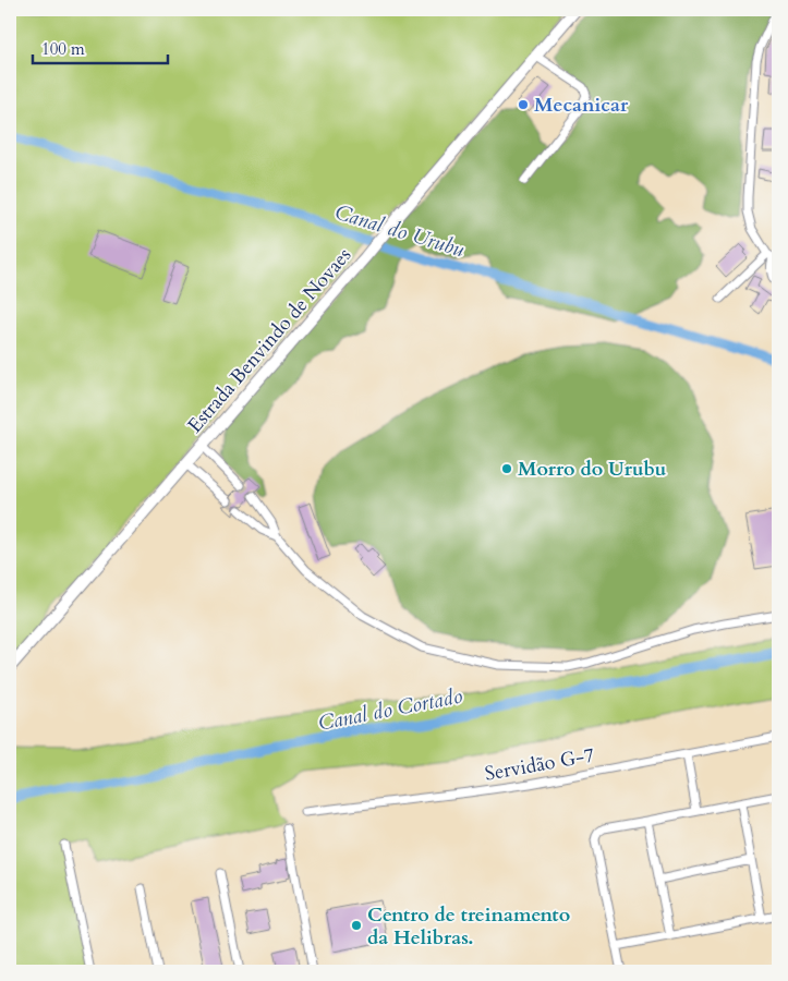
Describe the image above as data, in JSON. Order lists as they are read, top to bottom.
{
  "streets": {
    "street": ["Estrada Benvindo de Novaes", "Servidão G-7"]
  },
  "water": ["Canal do Urubu", "Canal do Cortado"],
  "places": ["Mecanicar", "Morro do Urubu", "Centro de treinamento da Helibras."],
  "scale_bar": "100 m"
}
